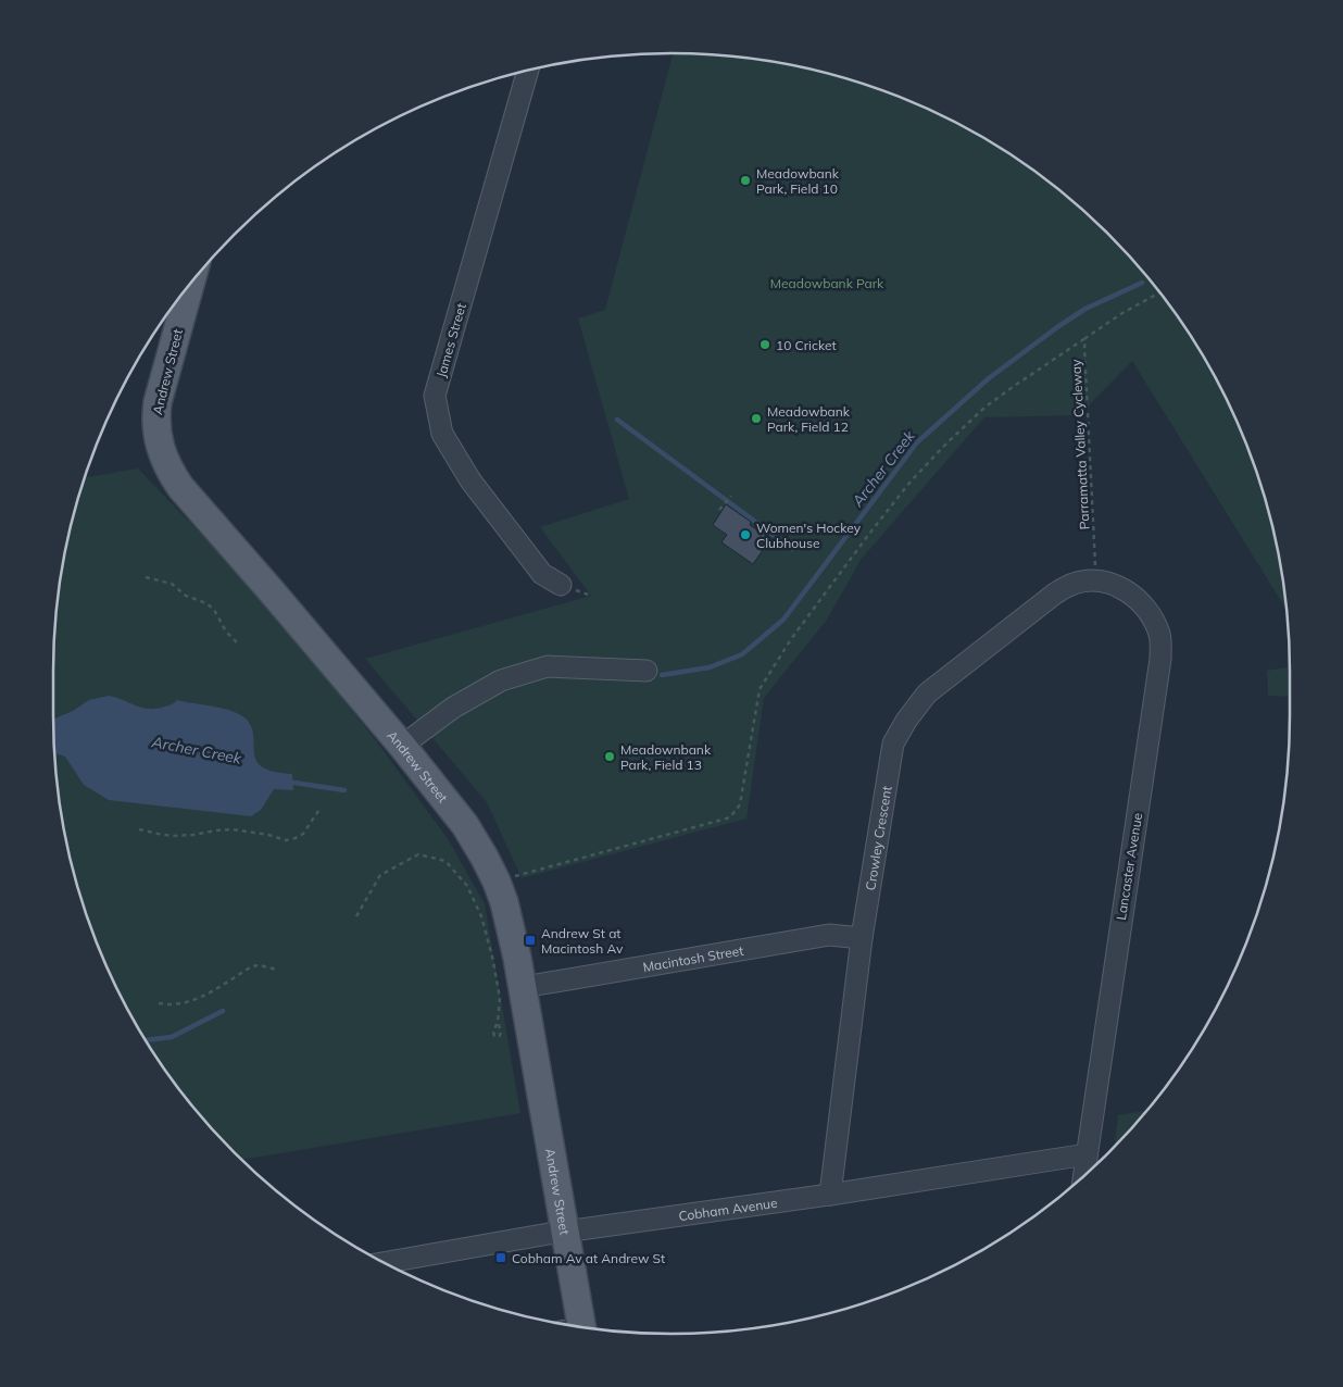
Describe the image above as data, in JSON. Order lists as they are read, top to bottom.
{
  "streets": {
    "main road": ["Andrew Street"],
    "street": [
      "James Street",
      "Crowley Crescent",
      "Lancaster Avenue",
      "Macintosh Street",
      "Cobham Avenue"
    ],
    "path": ["Parramatta Valley Cycleway"]
  },
  "crossings": [
    ["Andrew Street", "Macintosh Street"],
    ["Andrew Street", "Cobham Avenue"],
    ["Parramatta Valley Cycleway", "Crowley Crescent"],
    ["Parramatta Valley Cycleway", "Lancaster Avenue"],
    ["Crowley Crescent", "Lancaster Avenue"],
    ["Crowley Crescent", "Macintosh Street"],
    ["Crowley Crescent", "Cobham Avenue"],
    ["Lancaster Avenue", "Cobham Avenue"]
  ],
  "water": ["Archer Creek"],
  "parks": ["Meadowbank Park"],
  "places": {
    "other": [
      "Meadowbank Park, Field 10",
      "10 Cricket",
      "Meadowbank Park, Field 12",
      "Women's Hockey Clubhouse",
      "Meadownbank Park, Field 13"
    ],
    "transit": ["Andrew St at Macintosh Av", "Cobham Av at Andrew St"]
  }
}
